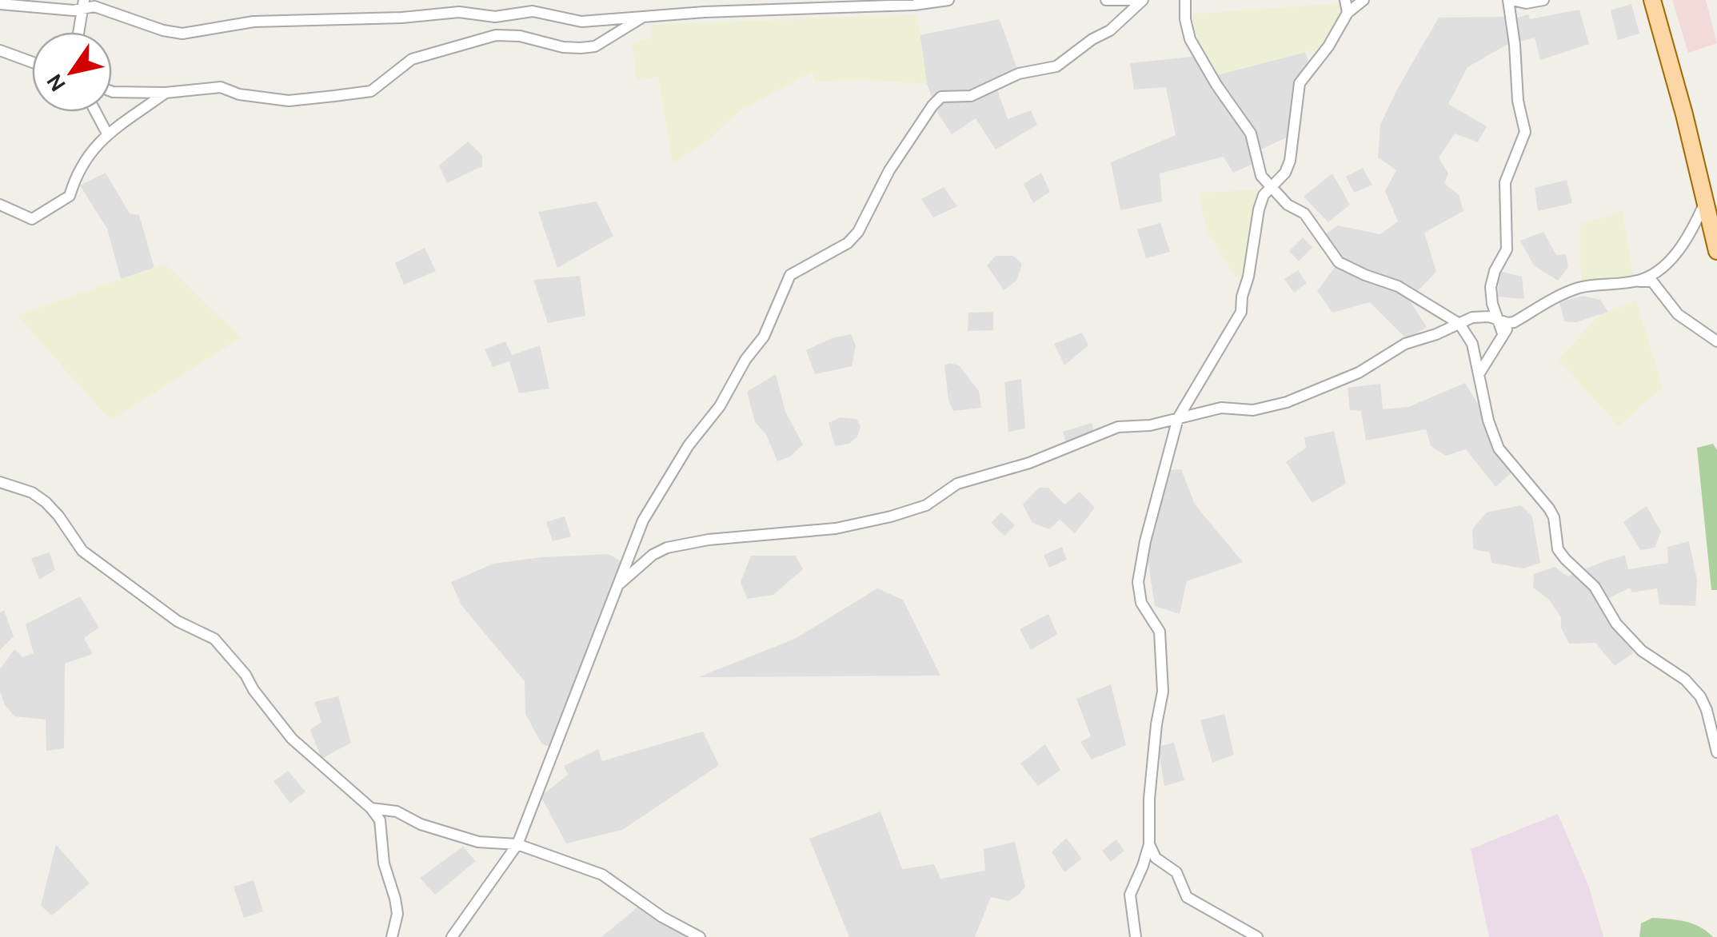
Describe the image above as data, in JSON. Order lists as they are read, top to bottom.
{
  "north": "bottom left"
}
